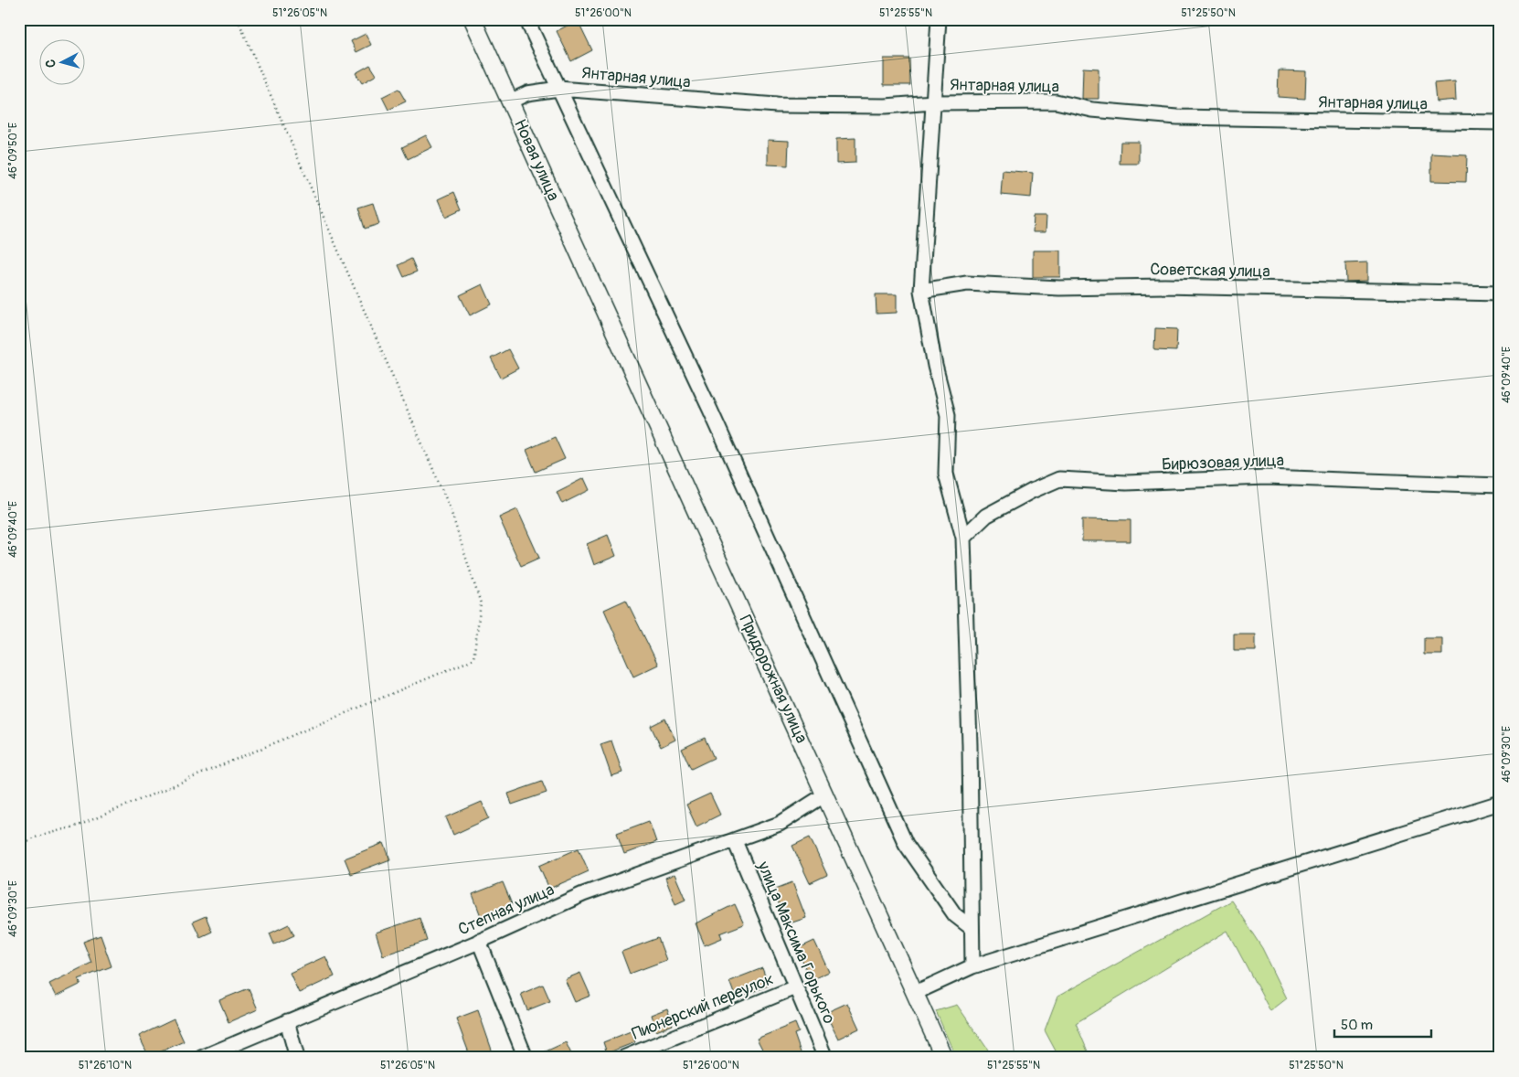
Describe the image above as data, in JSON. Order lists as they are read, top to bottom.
{
  "streets": {
    "street": [
      "Янтарная улица",
      "Новая улица",
      "Советская улица",
      "Бирюзовая улица",
      "Придорожная улица",
      "Степная улица",
      "улица Максима Горького",
      "Пионерский переулок"
    ]
  },
  "crossings": [
    ["Янтарная улица", "Новая улица"],
    ["Новая улица", "Придорожная улица"],
    ["Придорожная улица", "Степная улица"],
    ["Степная улица", "улица Максима Горького"],
    ["улица Максима Горького", "Пионерский переулок"]
  ],
  "scale_bar": "50 m",
  "north": "left",
  "coordinates": [
    "51°26'05\"N",
    "51°26'00\"N",
    "51°25'55\"N",
    "51°25'50\"N",
    "46°09'50\"E",
    "46°09'40\"E",
    "46°09'30\"E",
    "51°26'10\"N"
  ]
}
